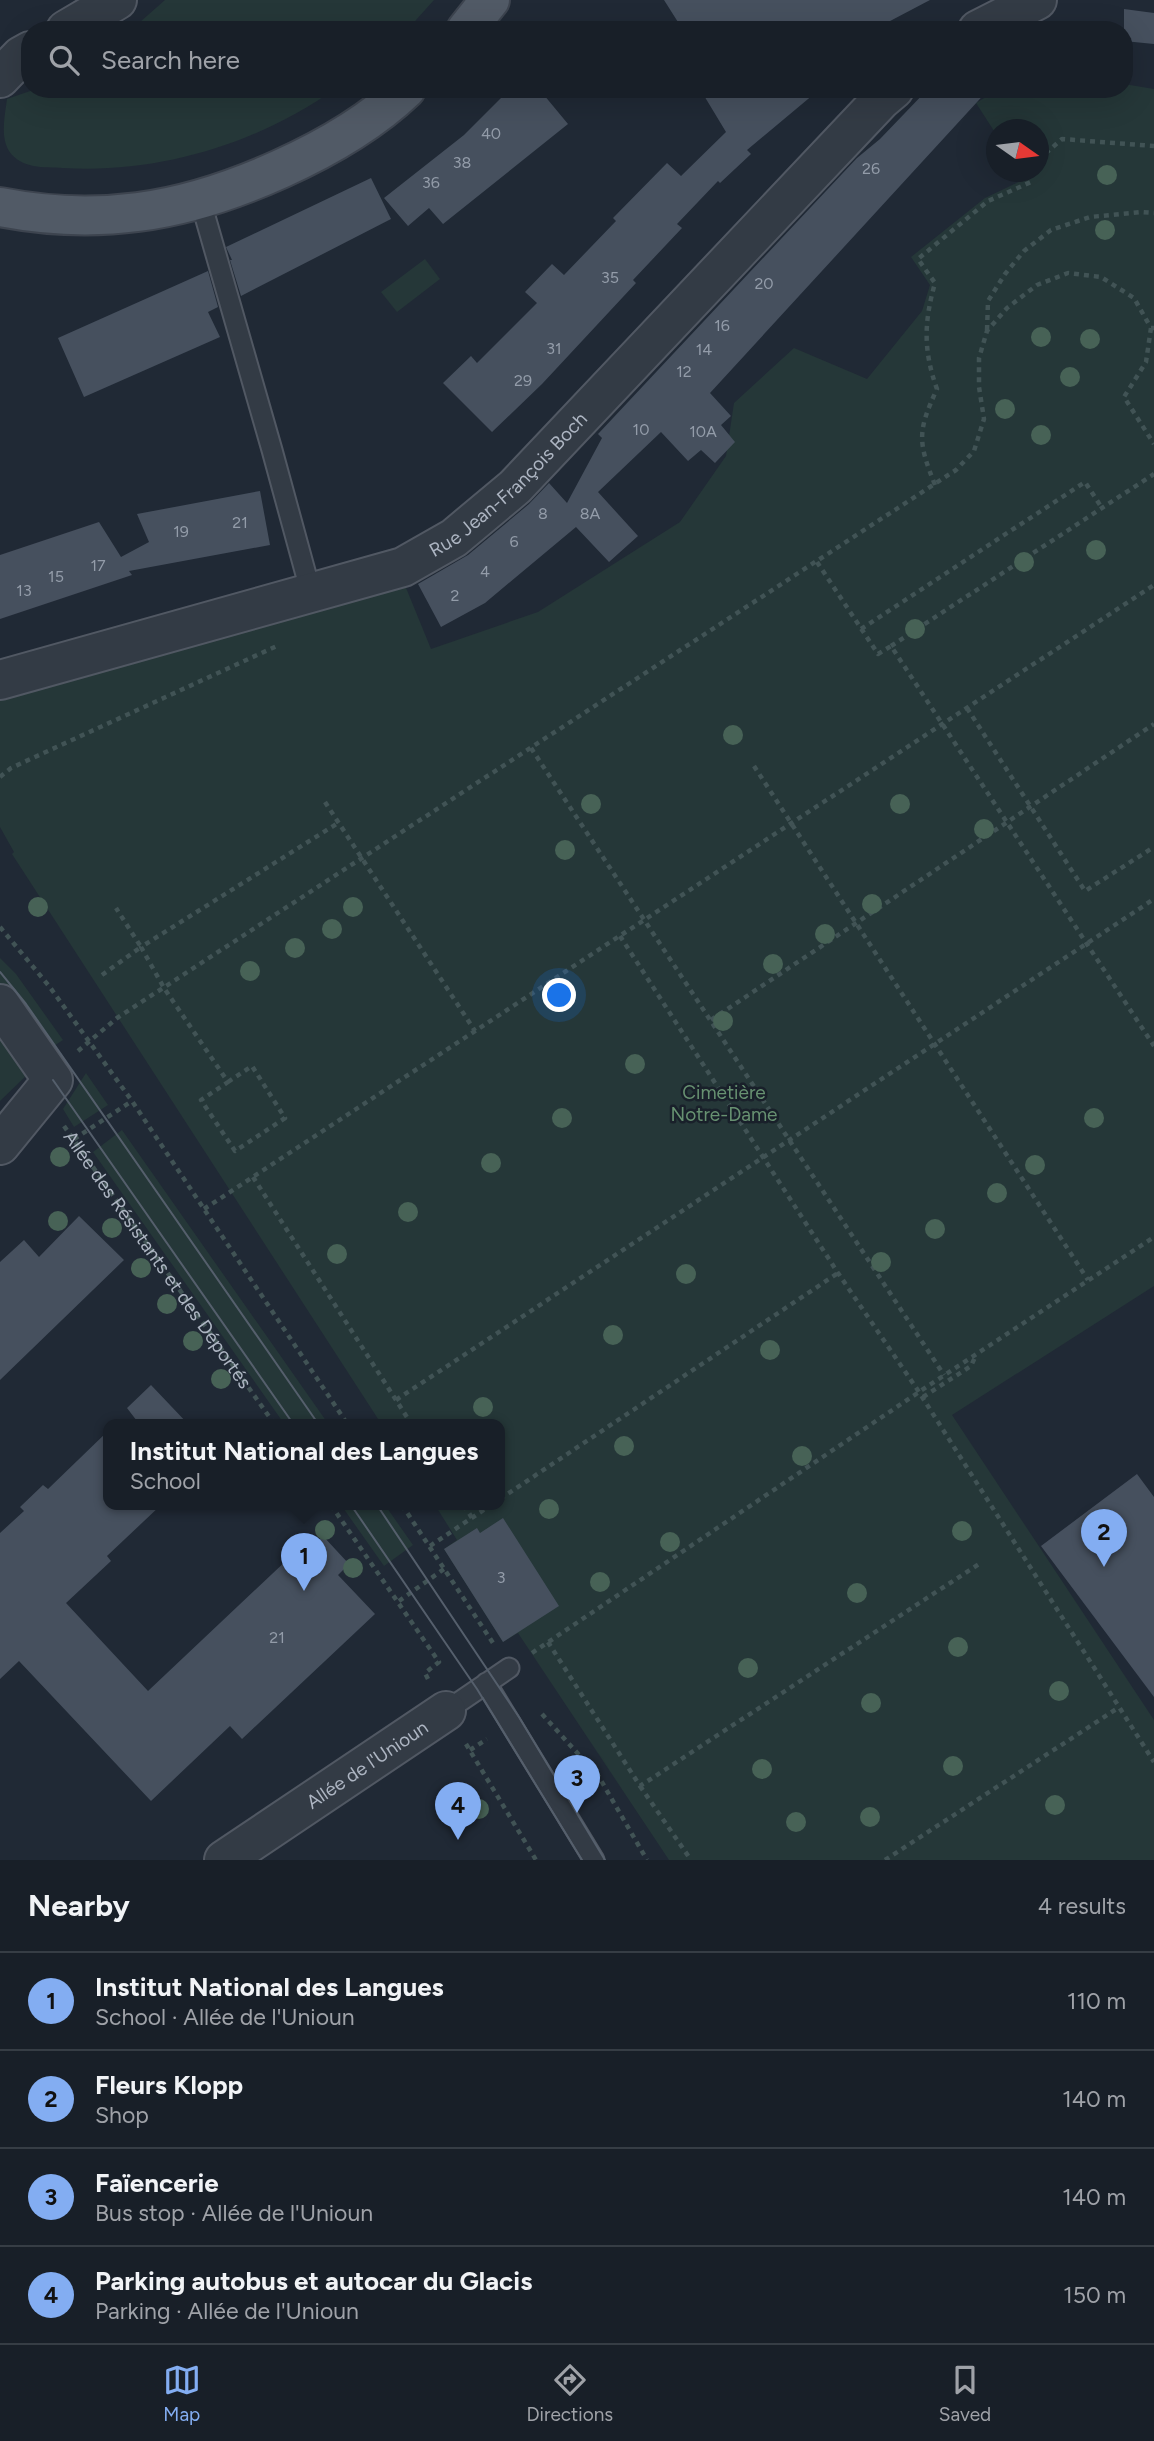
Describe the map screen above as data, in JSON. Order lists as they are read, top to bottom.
{
  "streets": {
    "street": ["Rue Jean-François Boch", "Allée de l'Unioun"],
    "path": ["Allée des Résistants et des Déportés"]
  },
  "parks": ["Cimetière Notre-Dame"],
  "house_numbers": [
    "40",
    "38",
    "26",
    "36",
    "35",
    "20",
    "16",
    "31",
    "14",
    "12",
    "29",
    "10",
    "10A",
    "8",
    "8A",
    "21",
    "19",
    "6",
    "17",
    "4",
    "15",
    "13",
    "2",
    "3",
    "21"
  ],
  "north": "right",
  "page": {
    "search": "Search here",
    "popup": ["Institut National des Langues", "School"],
    "pins": [
      "2",
      "1",
      "3",
      "4"
    ],
    "heading": ["Nearby", "4 results"],
    "list": [
      {
        "mark": "1",
        "name": "Institut National des Langues",
        "note": "School · Allée de l'Unioun",
        "value": "110 m"
      },
      {
        "mark": "2",
        "name": "Fleurs Klopp",
        "note": "Shop",
        "value": "140 m"
      },
      {
        "mark": "3",
        "name": "Faïencerie",
        "note": "Bus stop · Allée de l'Unioun",
        "value": "140 m"
      },
      {
        "mark": "4",
        "name": "Parking autobus et autocar du Glacis",
        "note": "Parking · Allée de l'Unioun",
        "value": "150 m"
      }
    ],
    "nav": ["Map", "Directions", "Saved"]
  }
}
